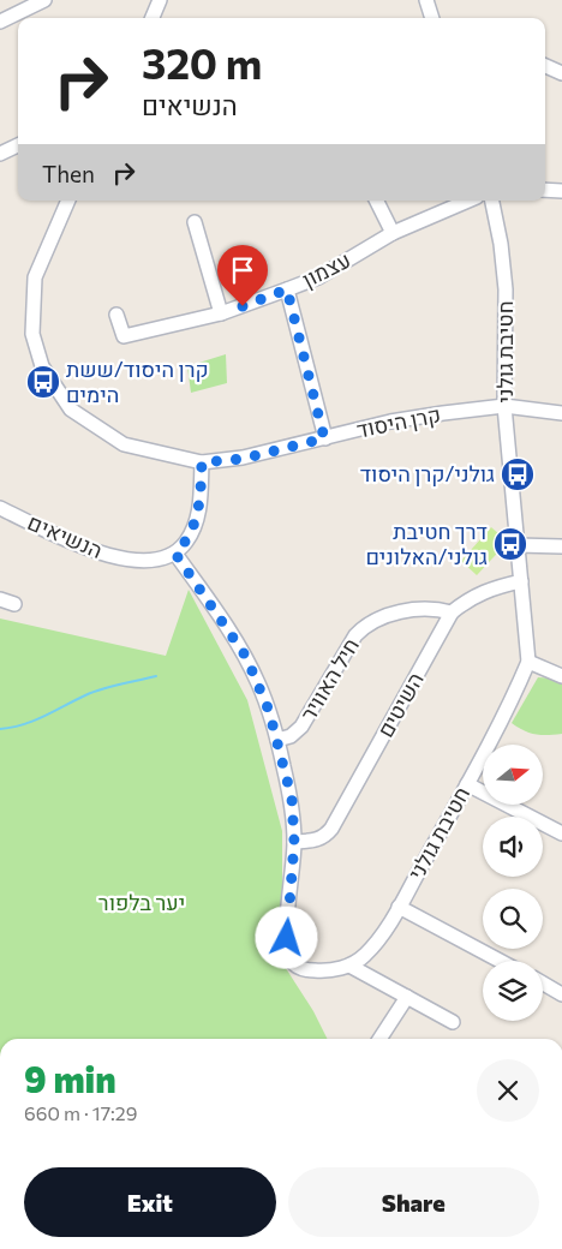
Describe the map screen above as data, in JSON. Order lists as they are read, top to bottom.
{
  "streets": {
    "street": [
      "עצמון",
      "חטיבת גולני",
      "קרן היסוד",
      "הנשיאים",
      "חיל האוויר",
      "השיטים"
    ]
  },
  "crossings": [
    ["חטיבת גולני", "קרן היסוד"],
    ["חטיבת גולני", "השיטים"],
    ["חיל האוויר", "השיטים"]
  ],
  "parks": ["יער בלפור"],
  "places": {
    "bus stop": ["קרן היסוד/ששת הימים", "גולני/קרן היסוד", "דרך חטיבת גולני/האלונים"]
  },
  "north": "right",
  "page": {
    "turn": ["320 m", "הנשיאים"],
    "then": "Then",
    "heading": ["9 min", "660 m · 17:29"],
    "buttons": ["Exit", "Share"]
  }
}
